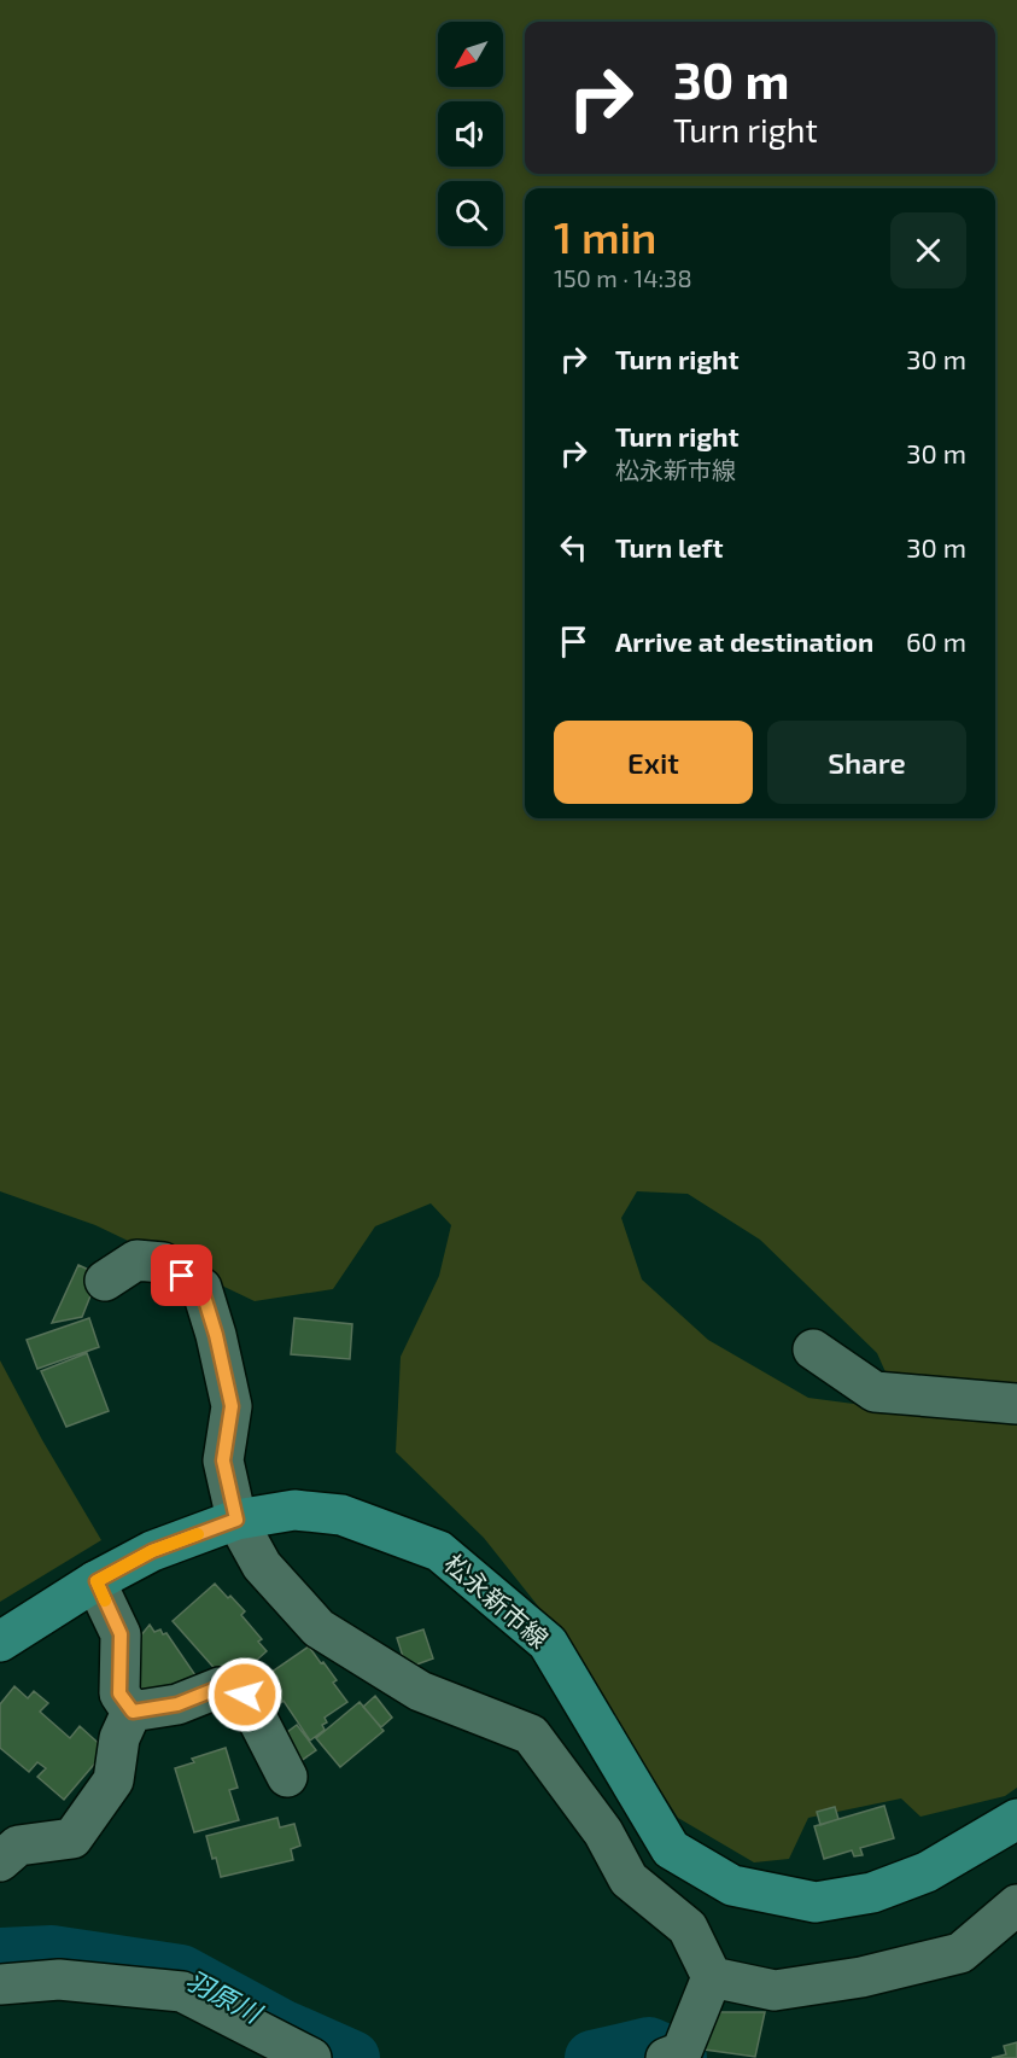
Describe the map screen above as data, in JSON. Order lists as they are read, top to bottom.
{
  "streets": {
    "main road": ["松永新市線"]
  },
  "water": ["羽原川"],
  "north": "bottom left",
  "page": {
    "turn": ["30 m", "Turn right"],
    "heading": ["1 min", "150 m · 14:38"],
    "list": [
      {
        "name": "Turn right",
        "value": "30 m"
      },
      {
        "name": "Turn right",
        "note": "松永新市線",
        "value": "30 m"
      },
      {
        "name": "Turn left",
        "value": "30 m"
      },
      {
        "name": "Arrive at destination",
        "value": "60 m"
      }
    ],
    "buttons": ["Exit", "Share"]
  }
}
